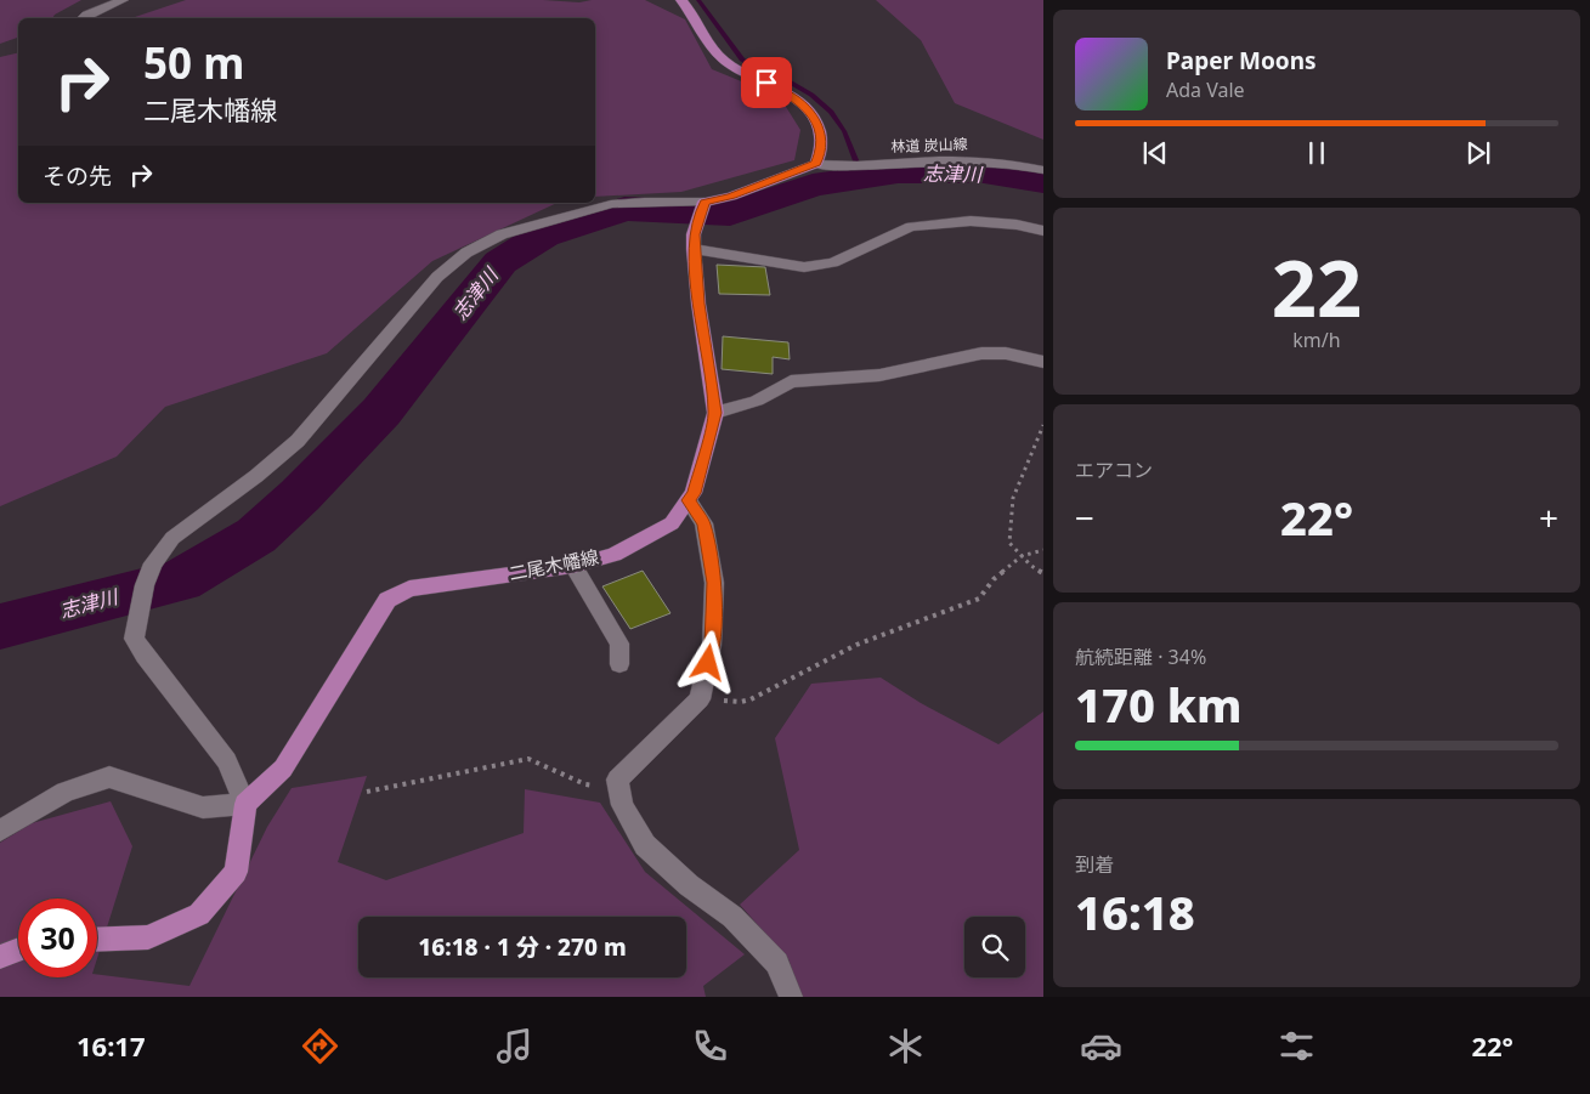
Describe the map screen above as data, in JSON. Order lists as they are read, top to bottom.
{
  "streets": {
    "main road": ["二尾木幡線"],
    "street": ["林道 炭山線"]
  },
  "water": ["志津川"],
  "page": {
    "turn": ["50 m", "二尾木幡線"],
    "song": ["Paper Moons", "Ada Vale"],
    "then": "その先",
    "tile": [
      ["22", "km/h"],
      "エアコン",
      ["航続距離 · 34%", "170 km"],
      ["到着", "16:18"]
    ],
    "heat": ["−", "22°", "+"],
    "limit": "30",
    "trip": "16:18 · 1 分 · 270 m",
    "tabs": ["16:17", "22°"]
  }
}
